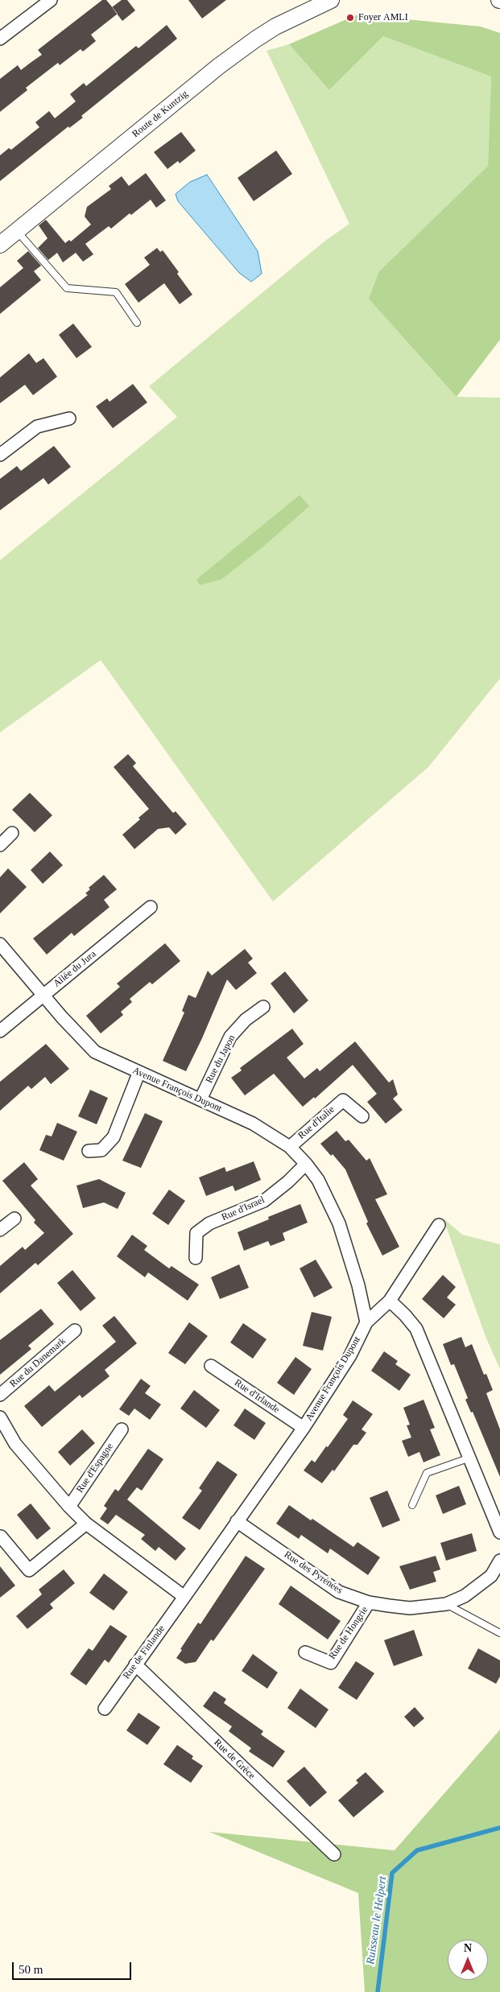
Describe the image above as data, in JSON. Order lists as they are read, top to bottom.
{
  "streets": {
    "street": [
      "Route de Kuntzig",
      "Allée du Jura",
      "Rue du Japon",
      "Avenue François Dupont",
      "Rue d'Italie",
      "Rue d'Israel",
      "Rue du Danemark",
      "Rue d'Irlande",
      "Rue d'Espagne",
      "Rue des Pyrénées",
      "Rue de Hongrie",
      "Rue de Finlande",
      "Rue de Grèce"
    ]
  },
  "crossings": [
    ["Allée du Jura", "Avenue François Dupont"],
    ["Rue du Japon", "Avenue François Dupont"],
    ["Avenue François Dupont", "Rue d'Italie"],
    ["Avenue François Dupont", "Rue d'Israel"],
    ["Avenue François Dupont", "Rue d'Irlande"],
    ["Avenue François Dupont", "Rue des Pyrénées"],
    ["Avenue François Dupont", "Rue de Finlande"],
    ["Rue des Pyrénées", "Rue de Hongrie"],
    ["Rue de Finlande", "Rue de Grèce"]
  ],
  "water": ["Ruisseau le Helpert"],
  "places": ["Foyer AMLI"],
  "scale_bar": "50 m",
  "north": "top"
}
